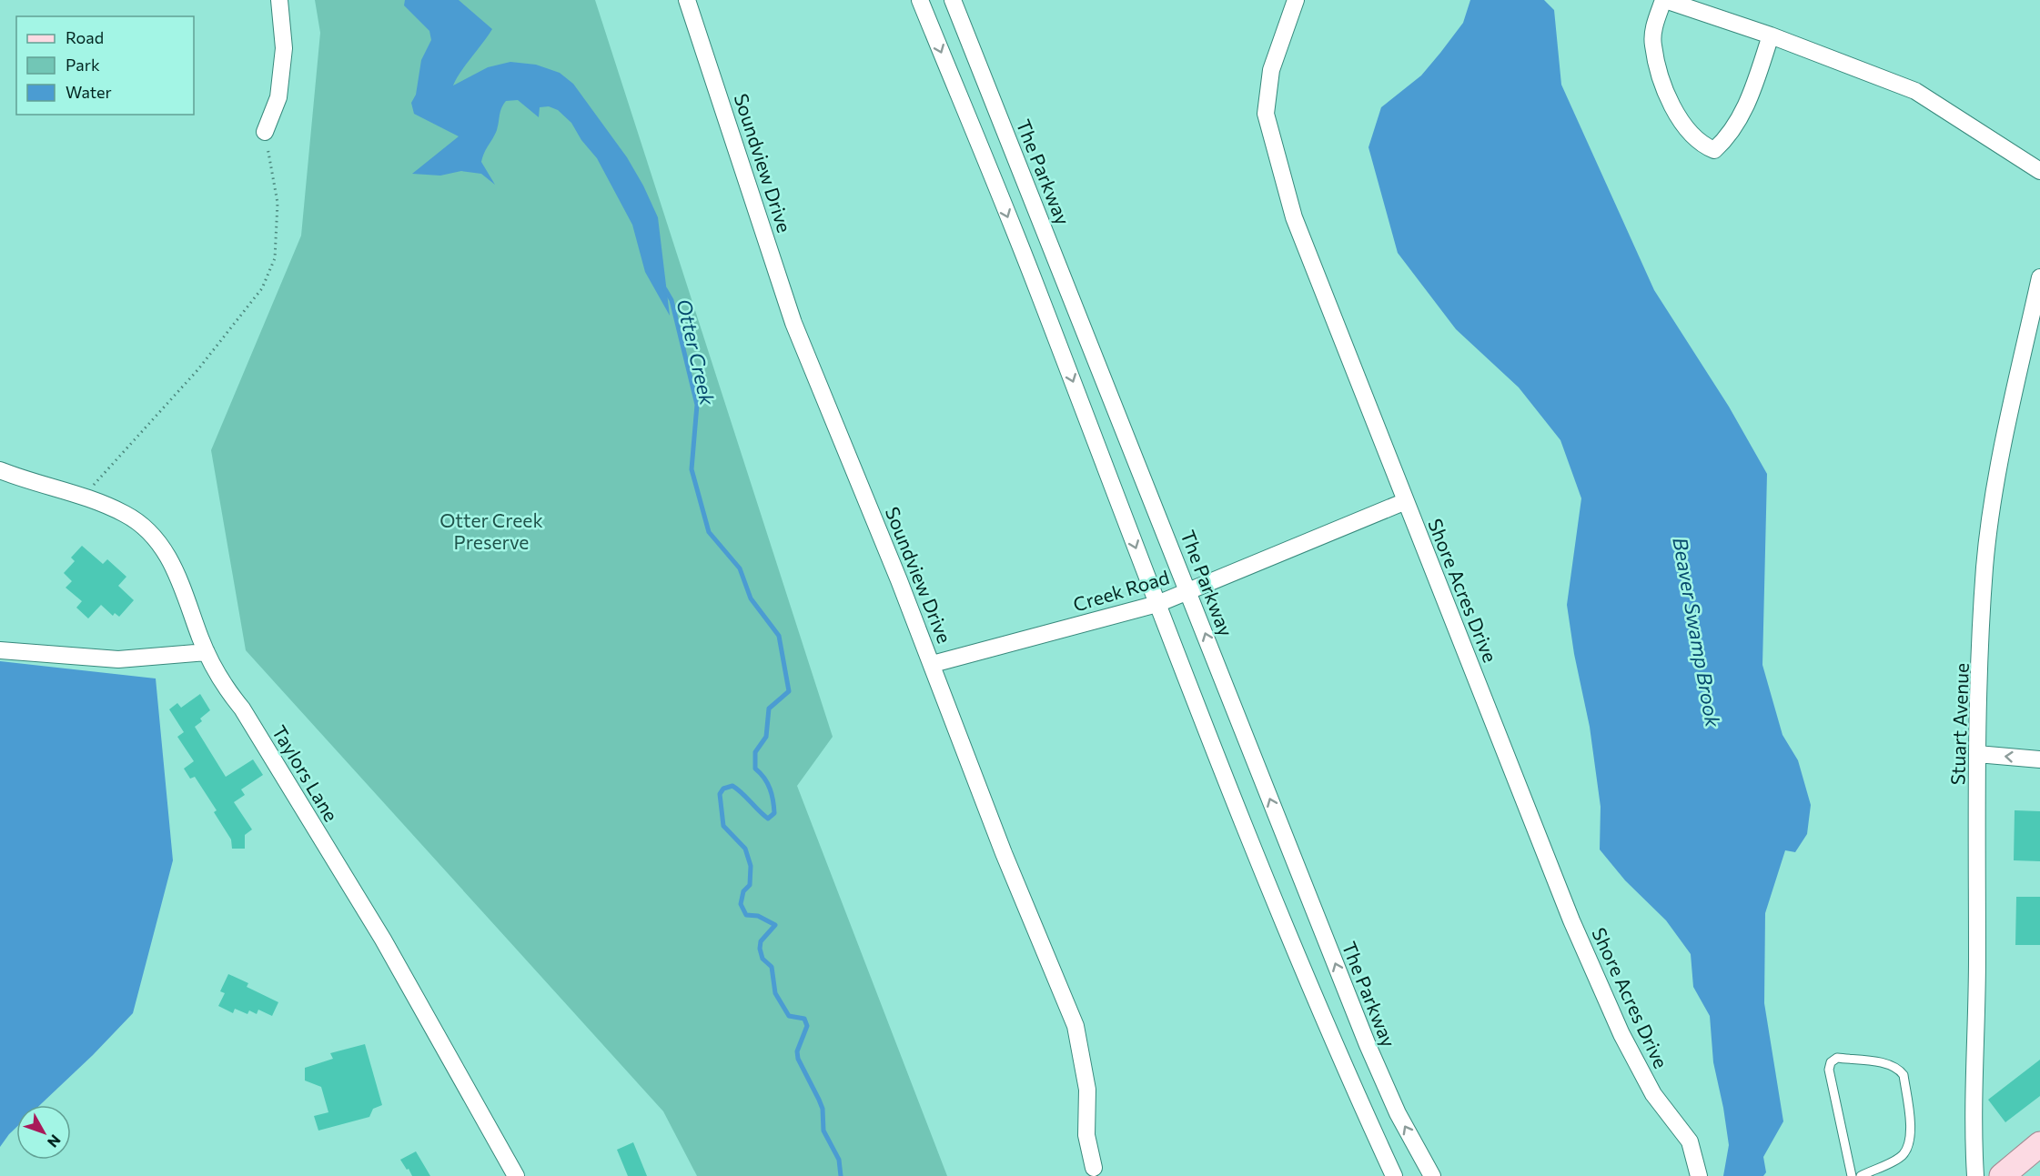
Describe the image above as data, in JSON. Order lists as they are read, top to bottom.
{
  "streets": {
    "street": [
      "Soundview Drive",
      "The Parkway",
      "Creek Road",
      "Shore Acres Drive",
      "Stuart Avenue",
      "Taylors Lane"
    ]
  },
  "crossings": [
    ["Soundview Drive", "Creek Road"],
    ["The Parkway", "Creek Road"],
    ["Creek Road", "Shore Acres Drive"]
  ],
  "water": ["Otter Creek", "Beaver Swamp Brook"],
  "parks": ["Otter Creek Preserve"],
  "legend": ["Road", "Park", "Water"],
  "north": "bottom right"
}
